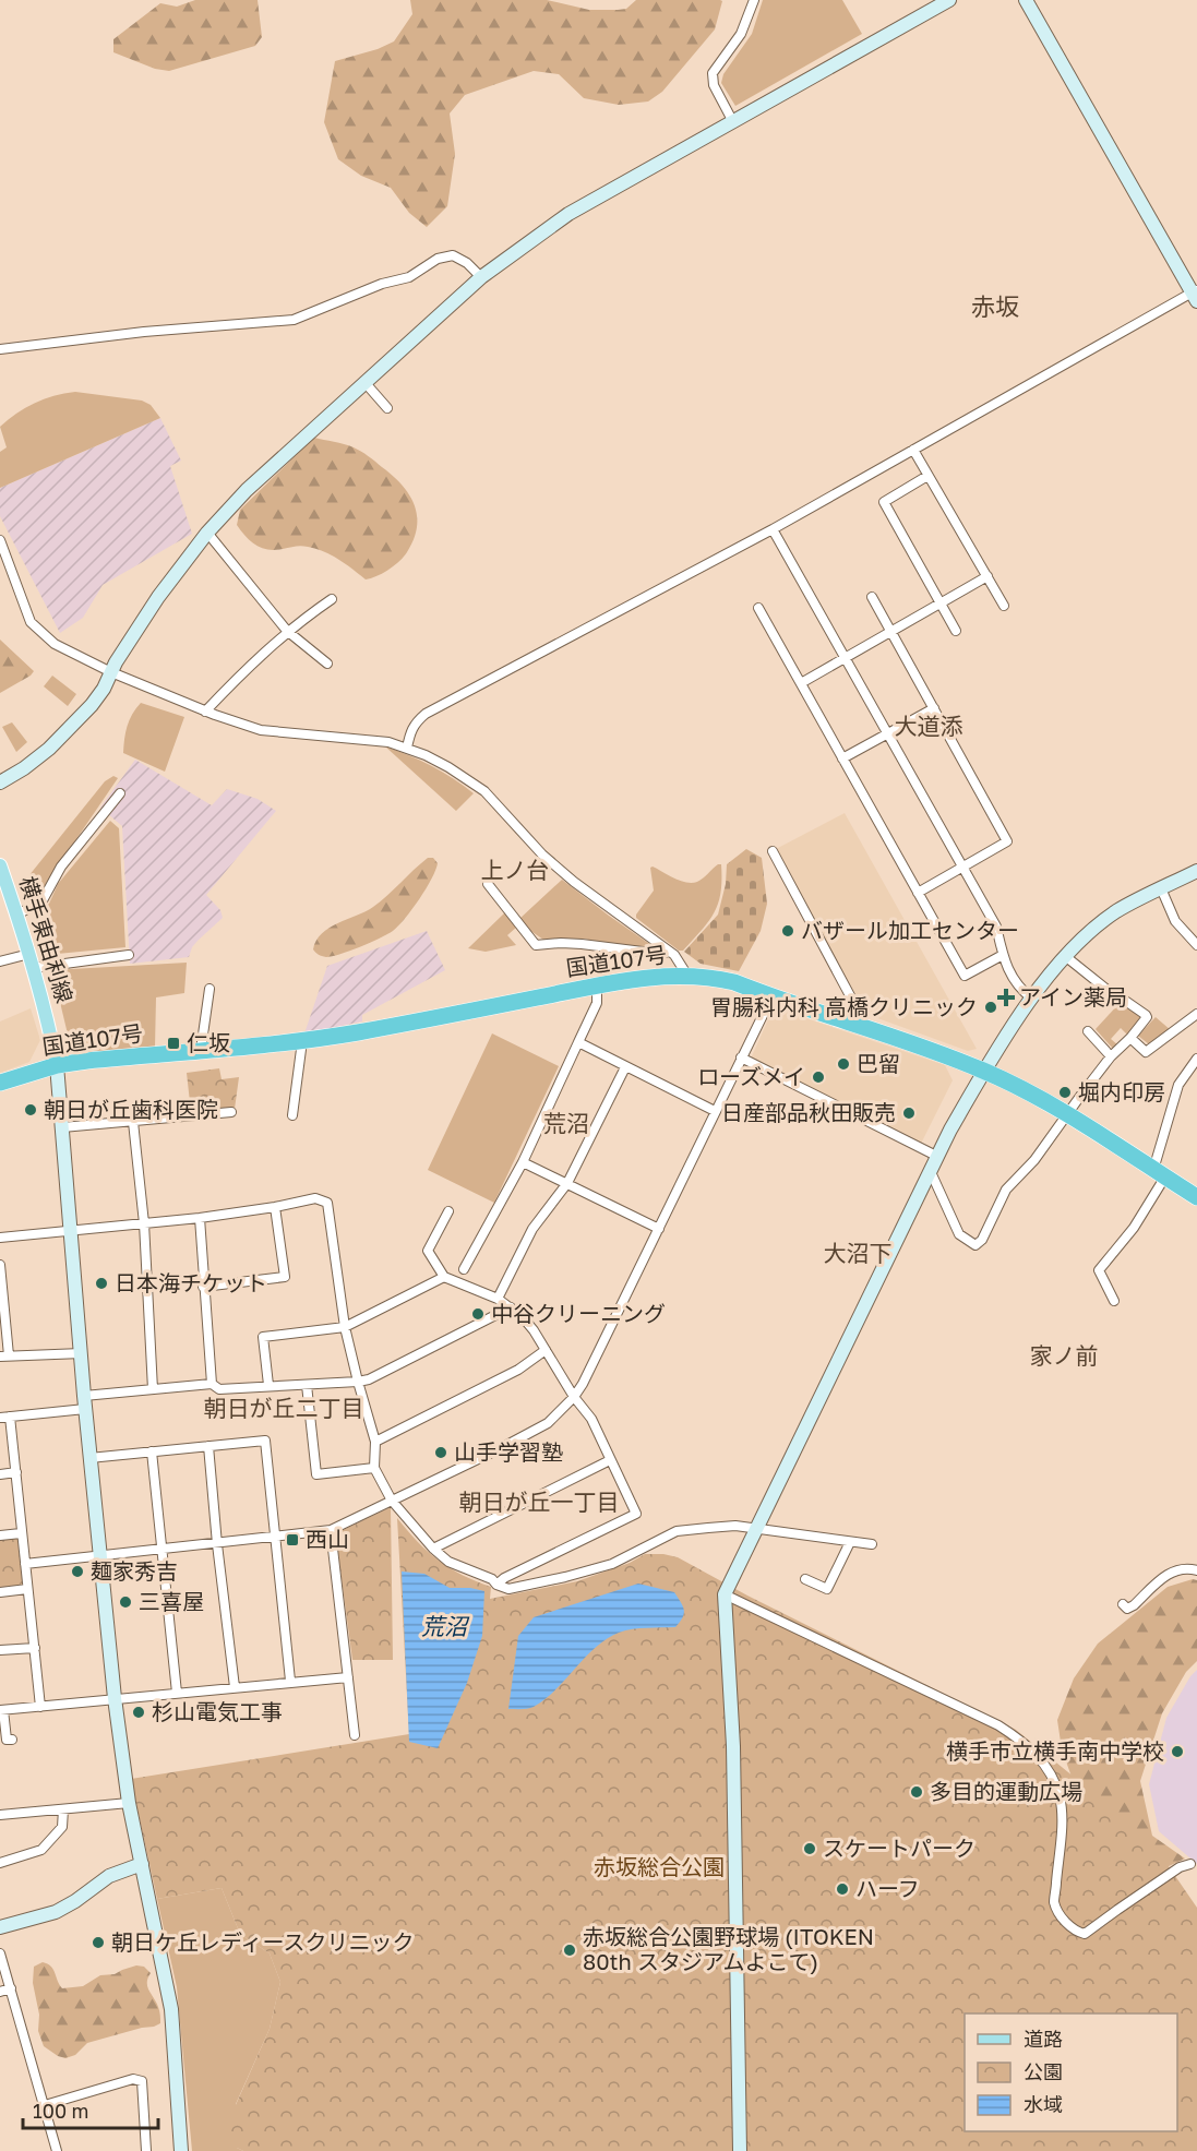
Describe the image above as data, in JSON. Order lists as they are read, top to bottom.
{
  "streets": {
    "highway": ["国道107号"],
    "main road": ["横手東由利線"]
  },
  "crossings": [
    ["横手東由利線", "国道107号"]
  ],
  "districts": [
    "赤坂",
    "大道添",
    "上ノ台",
    "荒沼",
    "大沼下",
    "家ノ前",
    "朝日が丘二丁目",
    "朝日が丘一丁目"
  ],
  "water": ["荒沼"],
  "parks": ["赤坂総合公園"],
  "places": {
    "other": [
      "バザール加工センター",
      "胃腸科内科 高橋クリニック",
      "巴留",
      "ローズメイ",
      "堀内印房",
      "朝日が丘歯科医院",
      "日産部品秋田販売",
      "日本海チケット",
      "中谷クリーニング",
      "山手学習塾",
      "麺家秀吉",
      "三喜屋",
      "杉山電気工事",
      "横手市立横手南中学校",
      "多目的運動広場",
      "スケートパーク",
      "ハーフ",
      "朝日ケ丘レディースクリニック",
      "赤坂総合公園野球場 (ITOKEN 80th スタジアムよこて)"
    ],
    "health": ["アイン薬局"],
    "transit": ["仁坂", "西山"]
  },
  "legend": ["道路", "公園", "水域"],
  "scale_bar": "100 m"
}
